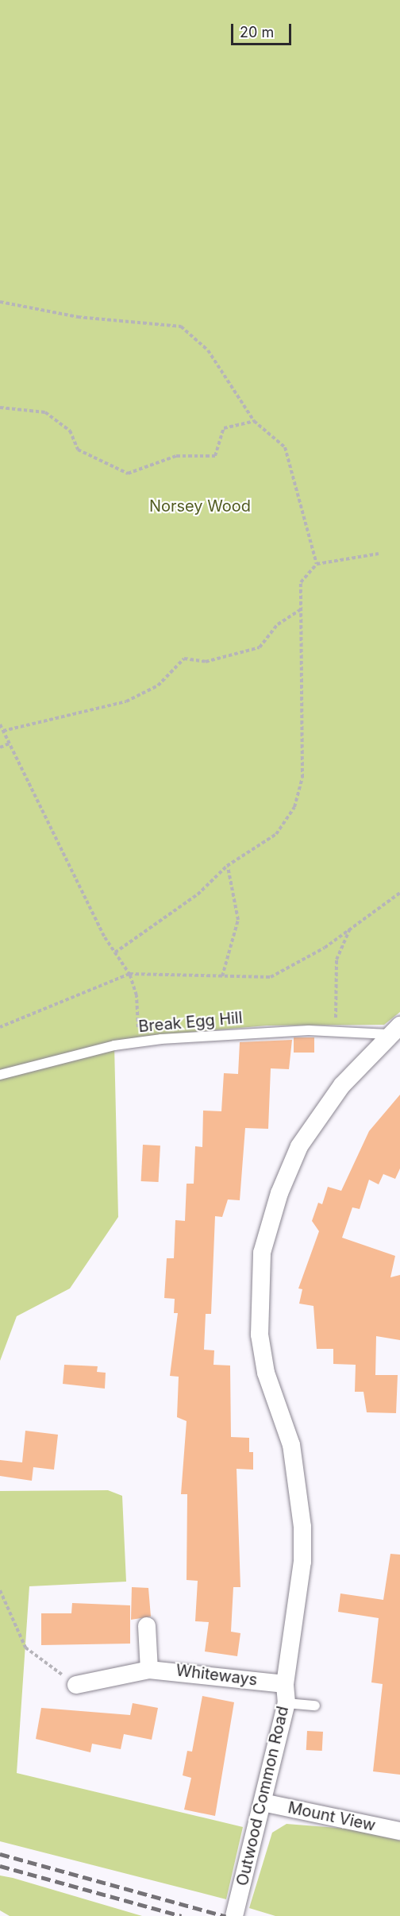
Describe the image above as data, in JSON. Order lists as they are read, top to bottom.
{
  "streets": {
    "street": ["Whiteways", "Outwood Common Road", "Mount View"],
    "lane": ["Break Egg Hill"]
  },
  "crossings": [
    ["Break Egg Hill", "Outwood Common Road"],
    ["Whiteways", "Outwood Common Road"],
    ["Outwood Common Road", "Mount View"]
  ],
  "parks": ["Norsey Wood"],
  "scale_bar": "20 m"
}
